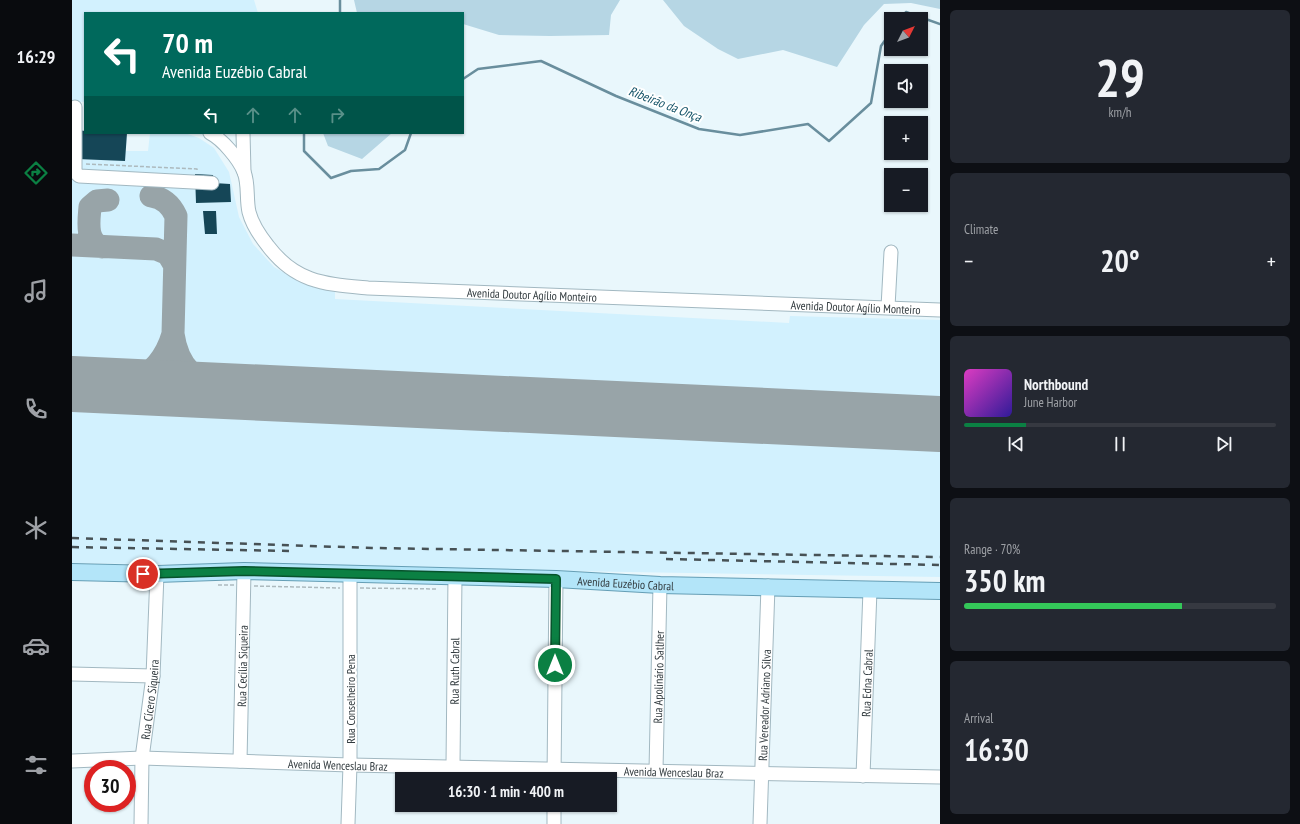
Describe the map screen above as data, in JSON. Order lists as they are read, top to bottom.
{
  "streets": {
    "main road": ["Avenida Euzébio Cabral"],
    "street": [
      "Avenida Doutor Agílio Monteiro",
      "Rua Cecília Siqueira",
      "Rua Ruth Cabral",
      "Rua Apolinário Satlher",
      "Rua Edna Cabral",
      "Rua Cícero Siqueira",
      "Rua Conselheiro Pena",
      "Rua Vereador Adriano Silva",
      "Avenida Wenceslau Braz"
    ]
  },
  "crossings": [
    ["Avenida Euzébio Cabral", "Rua Cecília Siqueira"],
    ["Avenida Euzébio Cabral", "Rua Ruth Cabral"],
    ["Avenida Euzébio Cabral", "Rua Apolinário Satlher"],
    ["Avenida Euzébio Cabral", "Rua Edna Cabral"],
    ["Avenida Euzébio Cabral", "Rua Cícero Siqueira"],
    ["Avenida Euzébio Cabral", "Rua Conselheiro Pena"],
    ["Avenida Euzébio Cabral", "Rua Vereador Adriano Silva"],
    ["Rua Cecília Siqueira", "Avenida Wenceslau Braz"],
    ["Rua Ruth Cabral", "Avenida Wenceslau Braz"],
    ["Rua Apolinário Satlher", "Avenida Wenceslau Braz"],
    ["Rua Edna Cabral", "Avenida Wenceslau Braz"],
    ["Rua Cícero Siqueira", "Avenida Wenceslau Braz"],
    ["Rua Conselheiro Pena", "Avenida Wenceslau Braz"],
    ["Rua Vereador Adriano Silva", "Avenida Wenceslau Braz"]
  ],
  "water": ["Ribeirão da Onça"],
  "north": "top right",
  "page": {
    "tabs": "16:29",
    "tile": [
      ["29", "km/h"],
      "Climate",
      ["Range · 70%", "350 km"],
      ["Arrival", "16:30"]
    ],
    "map_buttons": ["+", "−"],
    "turn": ["70 m", "Avenida Euzébio Cabral"],
    "heat": ["−", "20°", "+"],
    "song": ["Northbound", "June Harbor"],
    "limit": "30",
    "trip": "16:30 · 1 min · 400 m"
  }
}
